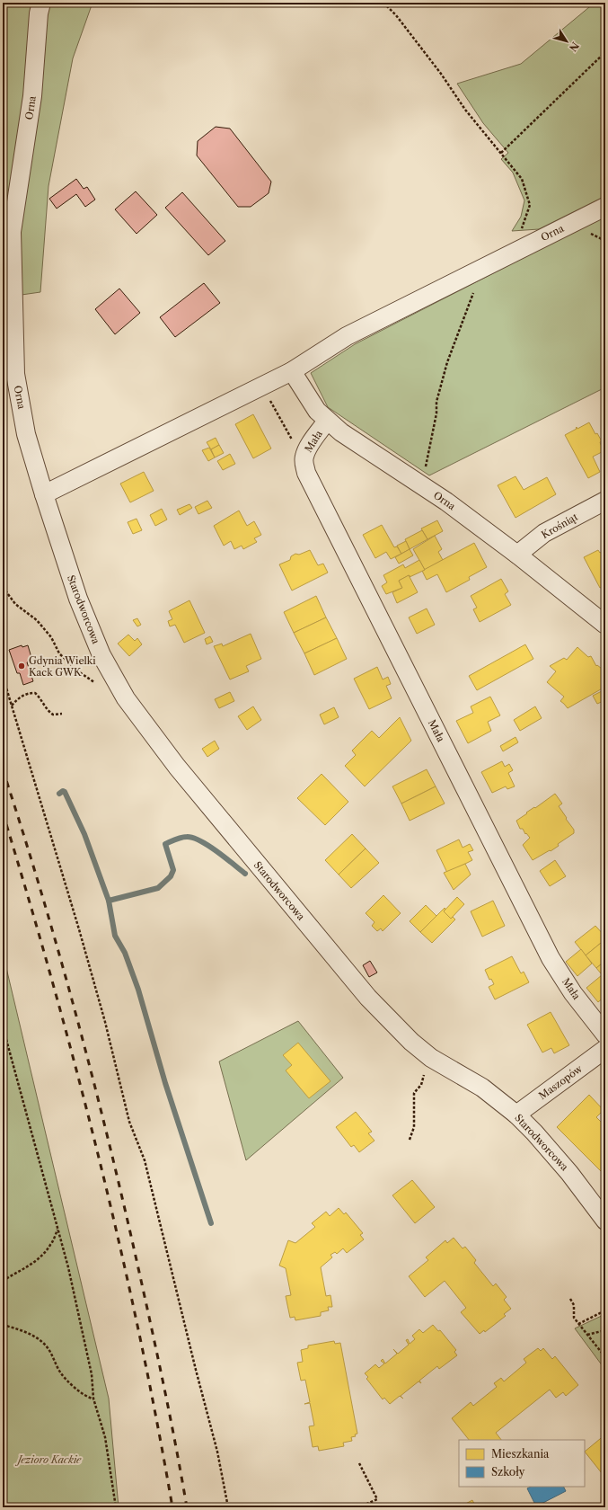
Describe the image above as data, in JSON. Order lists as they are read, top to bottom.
{
  "streets": {
    "street": [
      "Orna",
      "Mała",
      "Krośniąt",
      "Starodworcowa",
      "Maszopów"
    ]
  },
  "crossings": [
    ["Orna", "Mała"],
    ["Orna", "Krośniąt"],
    ["Orna", "Starodworcowa"],
    ["Starodworcowa", "Maszopów"]
  ],
  "parks": ["Jezioro Kackie"],
  "places": ["Gdynia Wielki Kack GWK"],
  "legend": ["Mieszkania", "Szkoły"],
  "north": "bottom right"
}
